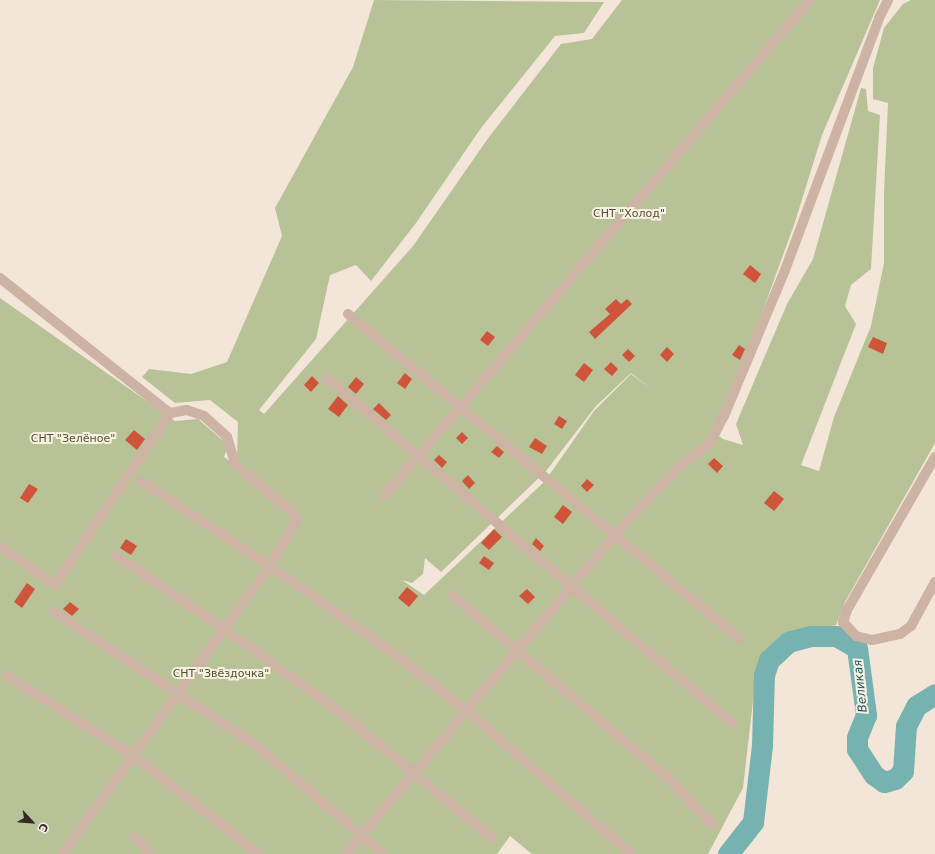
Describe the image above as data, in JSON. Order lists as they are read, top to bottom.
{
  "water": ["Великая"],
  "parks": ["СНТ \"Холод\"", "СНТ \"Зелёное\"", "СНТ \"Звёздочка\""],
  "north": "bottom right"
}
